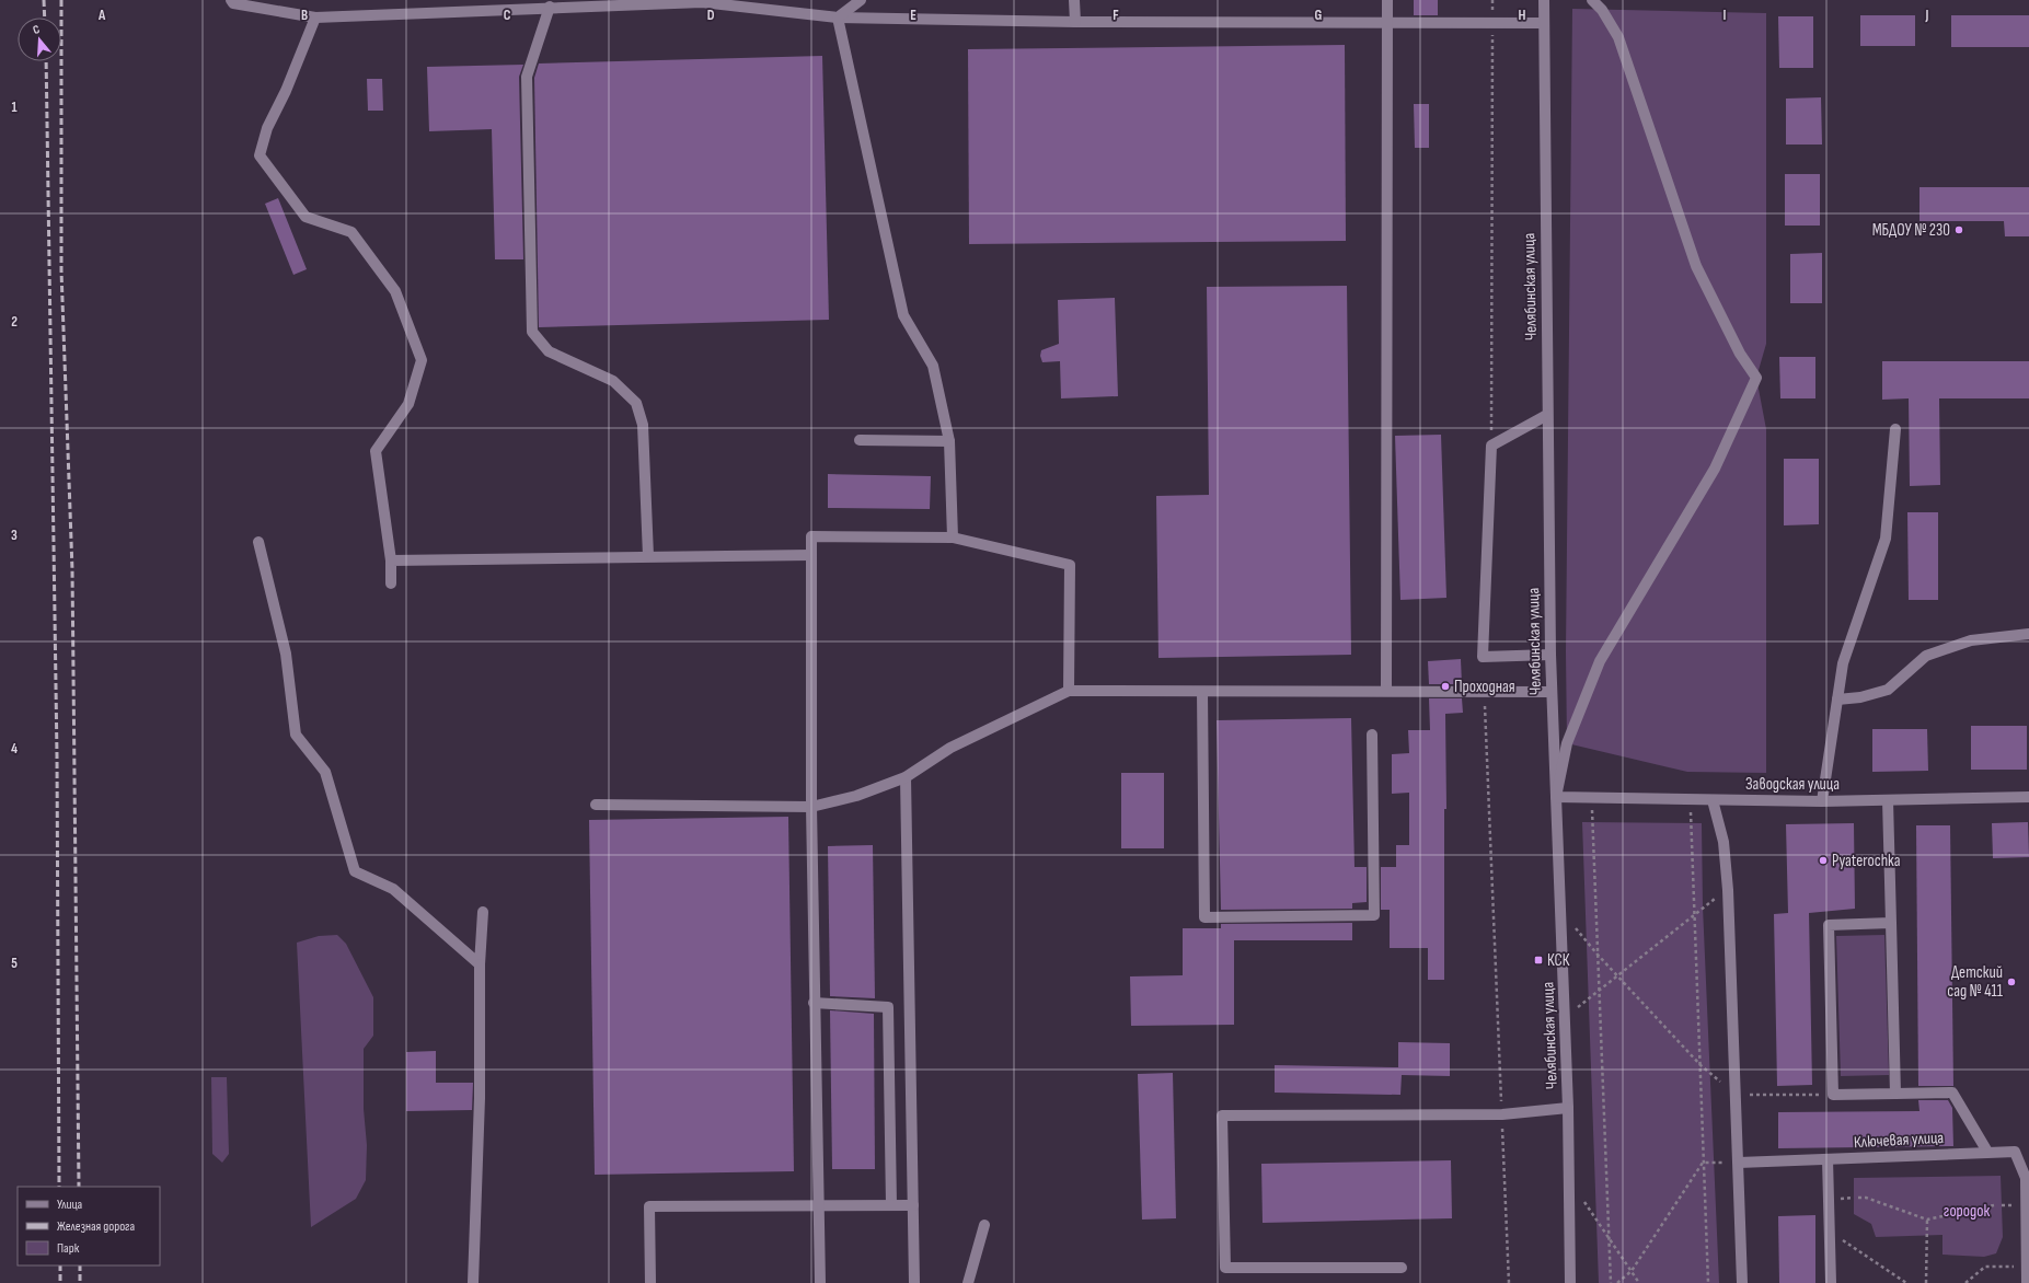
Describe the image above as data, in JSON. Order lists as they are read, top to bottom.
{
  "streets": {
    "street": ["Челябинская улица", "Заводская улица", "Ключевая улица"]
  },
  "crossings": [
    ["Челябинская улица", "Заводская улица"]
  ],
  "parks": ["городок"],
  "places": {
    "other": [
      "МБДОУ № 230",
      "Проходная",
      "Pyaterochka",
      "Детский сад № 411"
    ],
    "transit": ["КСК"]
  },
  "legend": ["Улица", "Железная дорога", "Парк"],
  "north": "top",
  "grid": {
    "columns": [
      "A",
      "B",
      "C",
      "D",
      "E",
      "F",
      "G",
      "H",
      "I",
      "J"
    ],
    "rows": [
      "1",
      "2",
      "3",
      "4",
      "5"
    ]
  }
}
